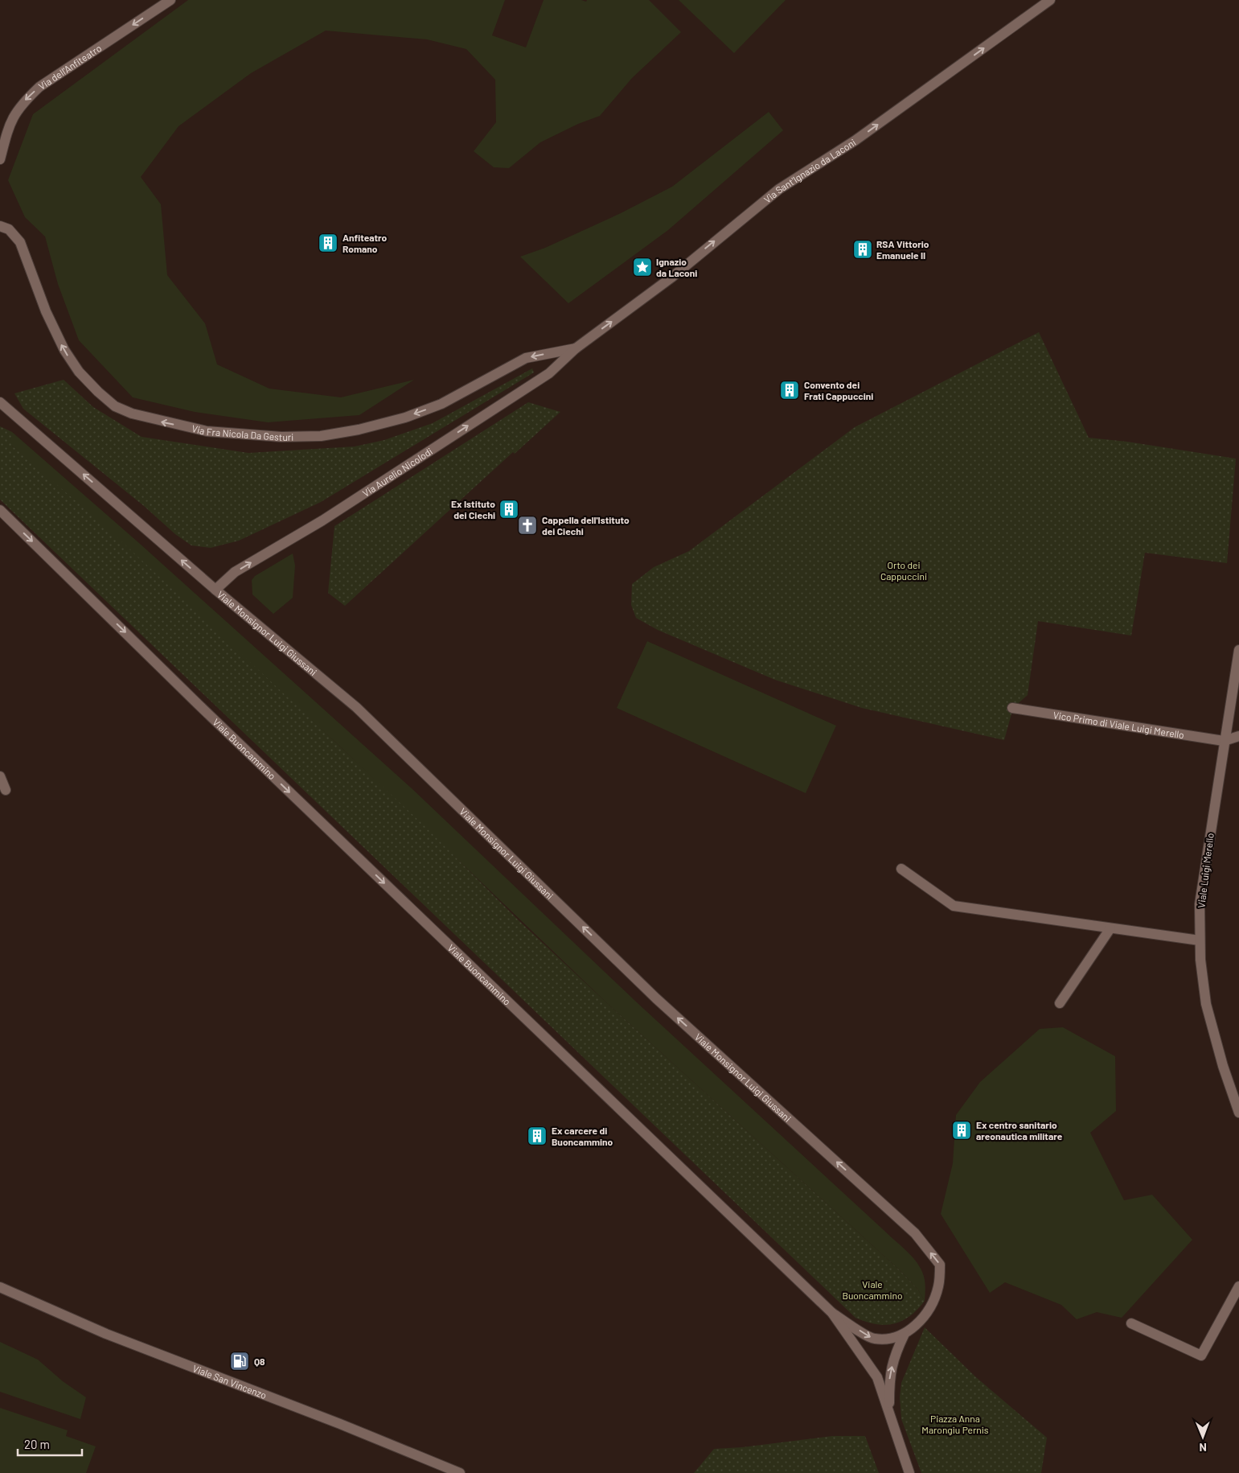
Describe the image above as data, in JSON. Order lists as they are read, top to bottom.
{
  "streets": {
    "street": [
      "Via dell'Anfiteatro",
      "Via Sant'Ignazio da Laconi",
      "Via Fra Nicola Da Gesturi",
      "Via Aurelio Nicolodi",
      "Viale Monsignor Luigi Giussani",
      "Vico Primo di Viale Luigi Merello",
      "Viale Buoncammino",
      "Viale Luigi Merello",
      "Viale San Vincenzo"
    ]
  },
  "crossings": [
    ["Via Sant'Ignazio da Laconi", "Via Fra Nicola Da Gesturi"],
    ["Via Sant'Ignazio da Laconi", "Via Aurelio Nicolodi"],
    ["Via Fra Nicola Da Gesturi", "Via Aurelio Nicolodi"],
    ["Via Aurelio Nicolodi", "Viale Monsignor Luigi Giussani"],
    ["Viale Monsignor Luigi Giussani", "Viale Buoncammino"],
    ["Vico Primo di Viale Luigi Merello", "Viale Luigi Merello"]
  ],
  "one_way": [
    "Via dell'Anfiteatro",
    "Via Sant'Ignazio da Laconi",
    "Via Fra Nicola Da Gesturi",
    "Via Aurelio Nicolodi",
    "Viale Monsignor Luigi Giussani",
    "Viale Buoncammino"
  ],
  "parks": ["Orto dei Cappuccini", "Viale Buoncammino", "Piazza Anna Marongiu Pernis"],
  "places": {
    "building": [
      "Anfiteatro Romano",
      "RSA Vittorio Emanuele II",
      "Convento dei Frati Cappuccini",
      "Ex Istituto dei Ciechi",
      "Ex centro sanitario areonautica militare",
      "Ex carcere di Buoncammino"
    ],
    "place": ["Ignazio da Laconi"],
    "church": ["Cappella dell'Istituto dei Ciechi"],
    "fuel station": ["Q8"]
  },
  "scale_bar": "20 m",
  "north": "bottom"
}
